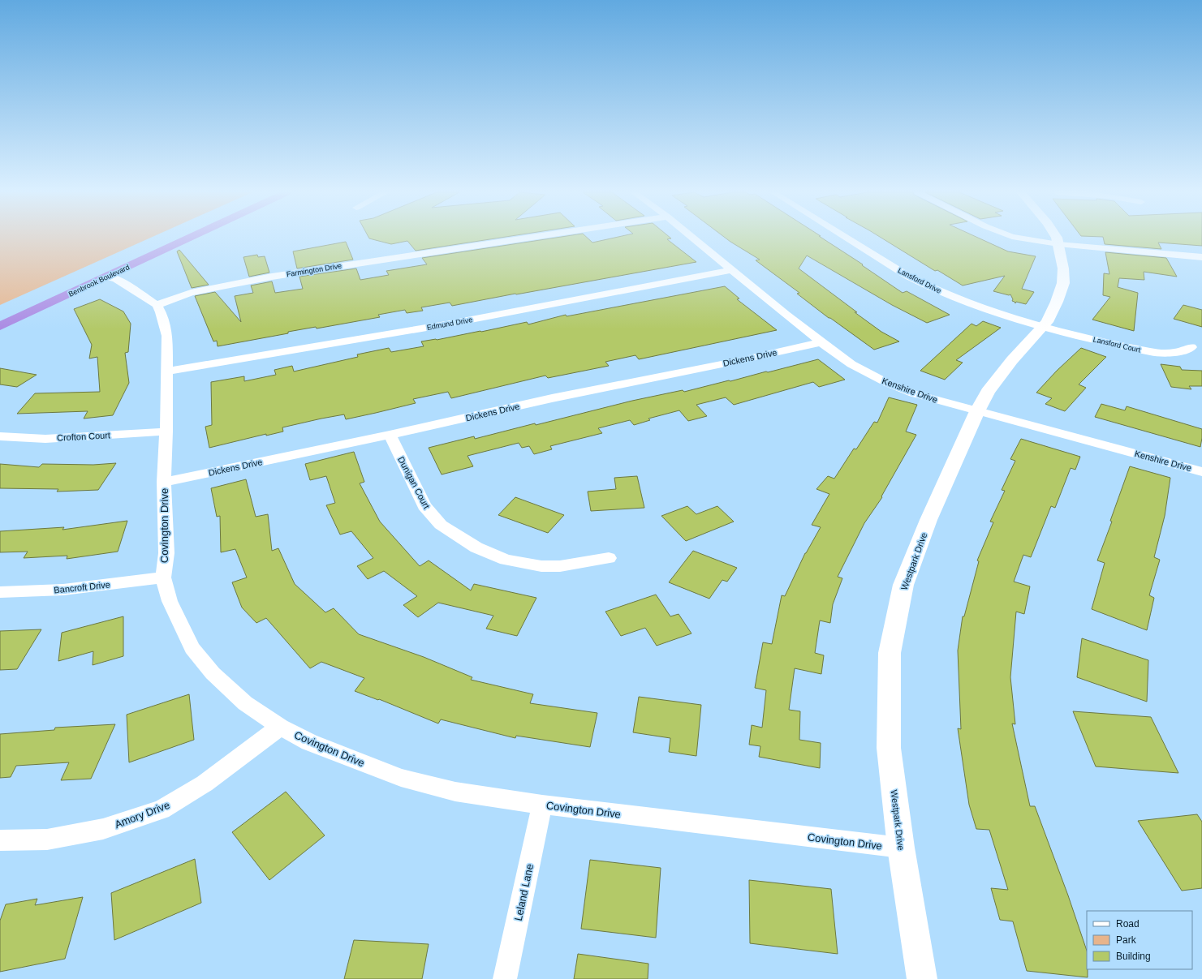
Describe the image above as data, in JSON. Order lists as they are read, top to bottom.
{
  "streets": {
    "highway": ["Benbrook Boulevard"],
    "street": [
      "Farmington Drive",
      "Lansford Drive",
      "Edmund Drive",
      "Lansford Court",
      "Dickens Drive",
      "Kenshire Drive",
      "Crofton Court",
      "Dunigan Court",
      "Covington Drive",
      "Westpark Drive",
      "Bancroft Drive",
      "Amory Drive",
      "Leland Lane"
    ]
  },
  "crossings": [
    ["Farmington Drive", "Covington Drive"],
    ["Lansford Drive", "Lansford Court"],
    ["Lansford Drive", "Westpark Drive"],
    ["Edmund Drive", "Kenshire Drive"],
    ["Edmund Drive", "Covington Drive"],
    ["Lansford Court", "Westpark Drive"],
    ["Dickens Drive", "Kenshire Drive"],
    ["Dickens Drive", "Dunigan Court"],
    ["Dickens Drive", "Covington Drive"],
    ["Kenshire Drive", "Westpark Drive"],
    ["Crofton Court", "Covington Drive"],
    ["Covington Drive", "Westpark Drive"],
    ["Covington Drive", "Bancroft Drive"],
    ["Covington Drive", "Amory Drive"],
    ["Covington Drive", "Leland Lane"]
  ],
  "legend": ["Road", "Park", "Building"]
}
